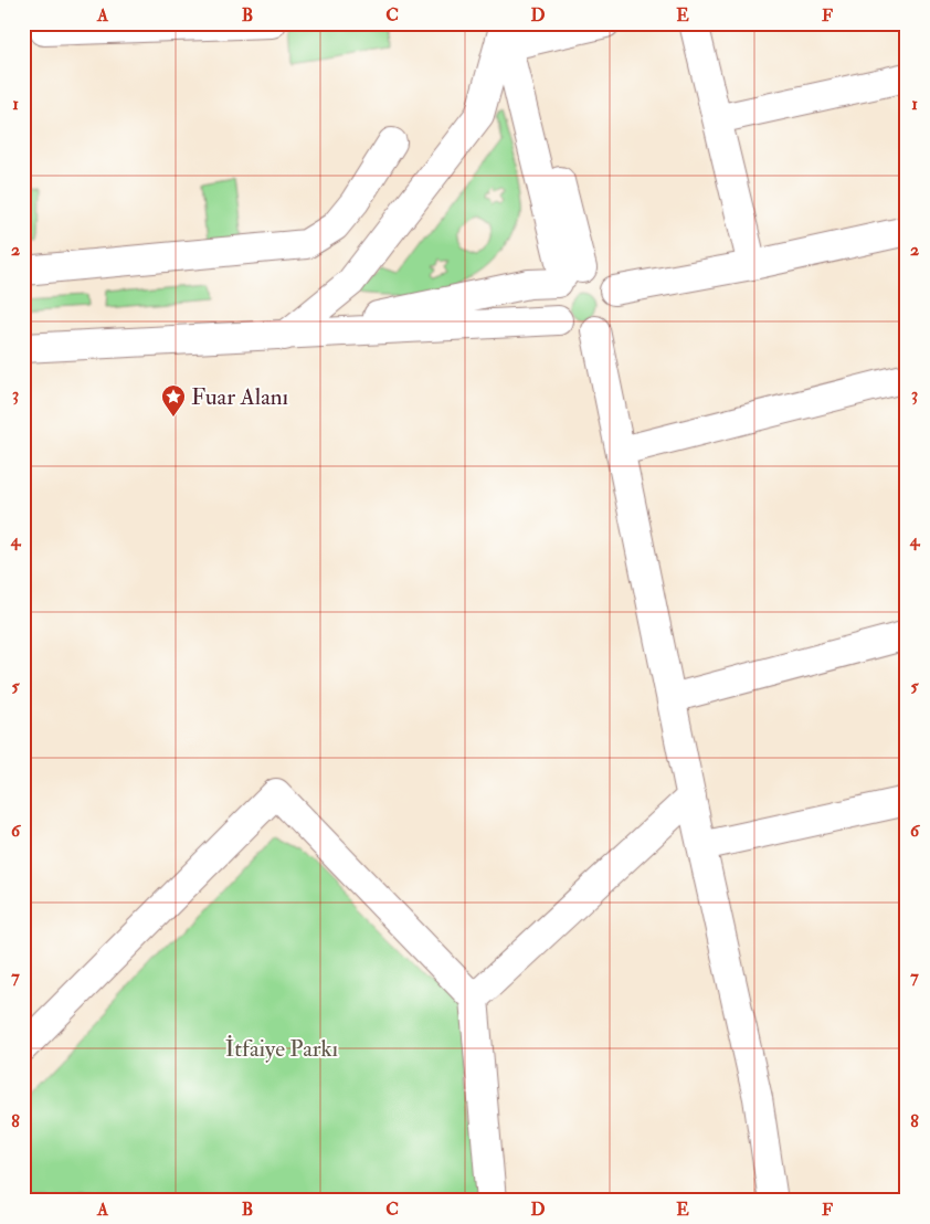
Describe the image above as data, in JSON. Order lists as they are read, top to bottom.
{
  "parks": ["İtfaiye Parkı"],
  "places": {
    "place": ["Fuar Alanı"]
  },
  "grid": {
    "columns": [
      "A",
      "B",
      "C",
      "D",
      "E",
      "F"
    ],
    "rows": [
      "1",
      "2",
      "3",
      "4",
      "5",
      "6",
      "7",
      "8"
    ]
  }
}
